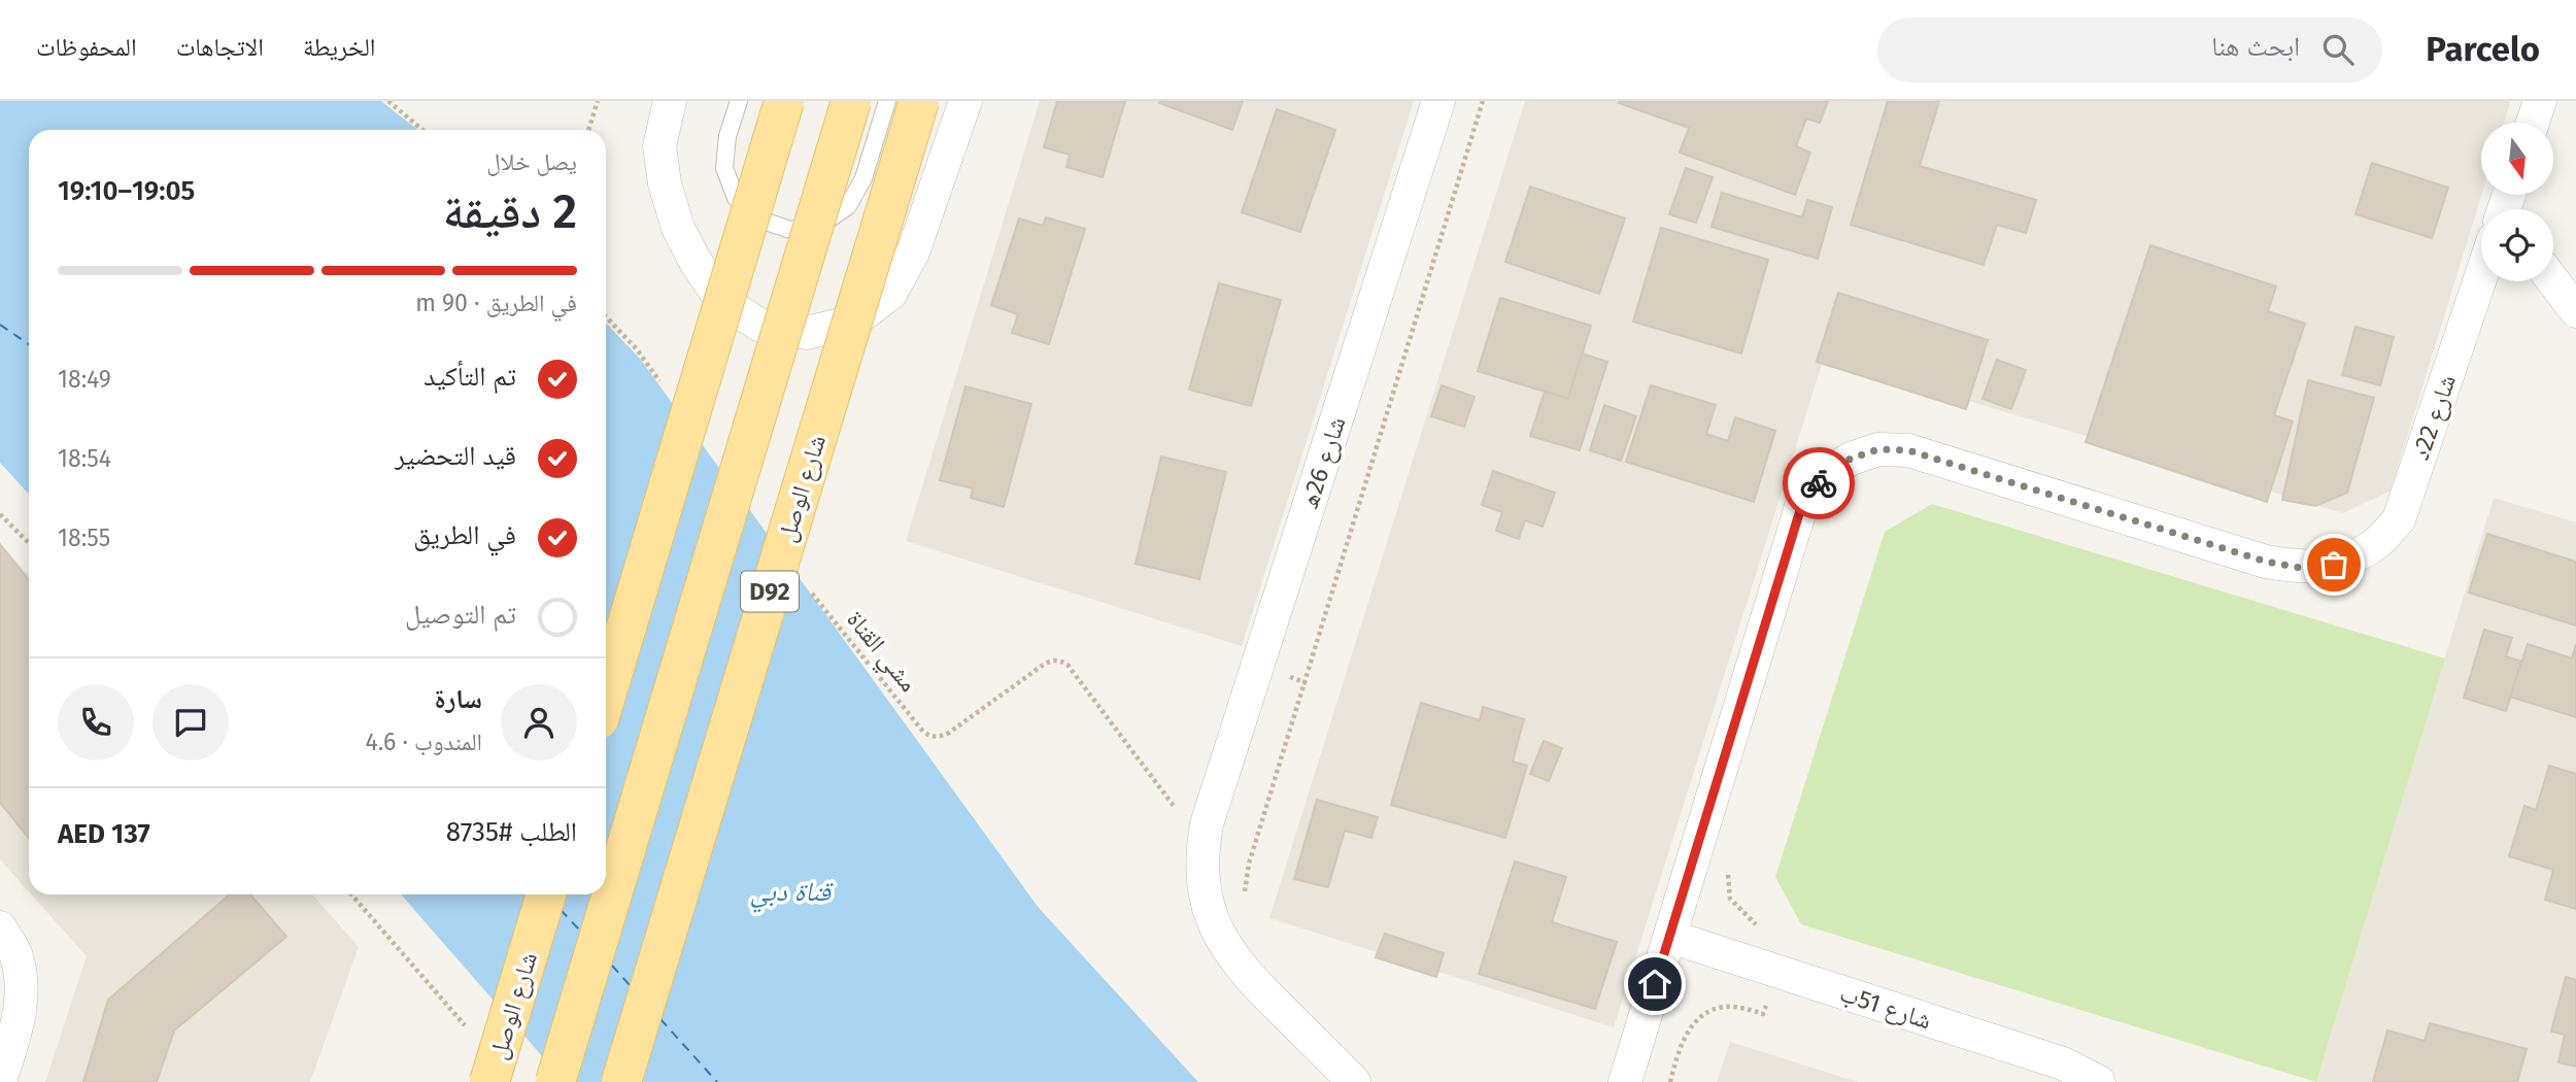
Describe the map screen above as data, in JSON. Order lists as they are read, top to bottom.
{
  "streets": {
    "main road": ["شارع الوصل", "D92"],
    "street": ["شارع 22د", "شارع 26ه", "شارع 51ب"],
    "path": ["مشي القناة"]
  },
  "crossings": [
    ["شارع 22د", "شارع 51ب"],
    ["شارع 26ه", "مشي القناة"]
  ],
  "water": ["قناة دبي"],
  "north": "bottom",
  "page": {
    "header": "Parcelo",
    "search": "ابحث هنا",
    "nav": ["الخريطة", "الاتجاهات", "المحفوظات"],
    "heading": ["2 دقيقة", "يصل خلال", "19:05–19:10"],
    "panel": [
      "سارة",
      "المندوب · 4.6",
      "الطلب #8735",
      "AED 137"
    ],
    "bar": "في الطريق · 90 m",
    "list": [
      ["تم التأكيد", "18:49"],
      ["قيد التحضير", "18:54"],
      ["في الطريق", "18:55"],
      "تم التوصيل"
    ]
  }
}
